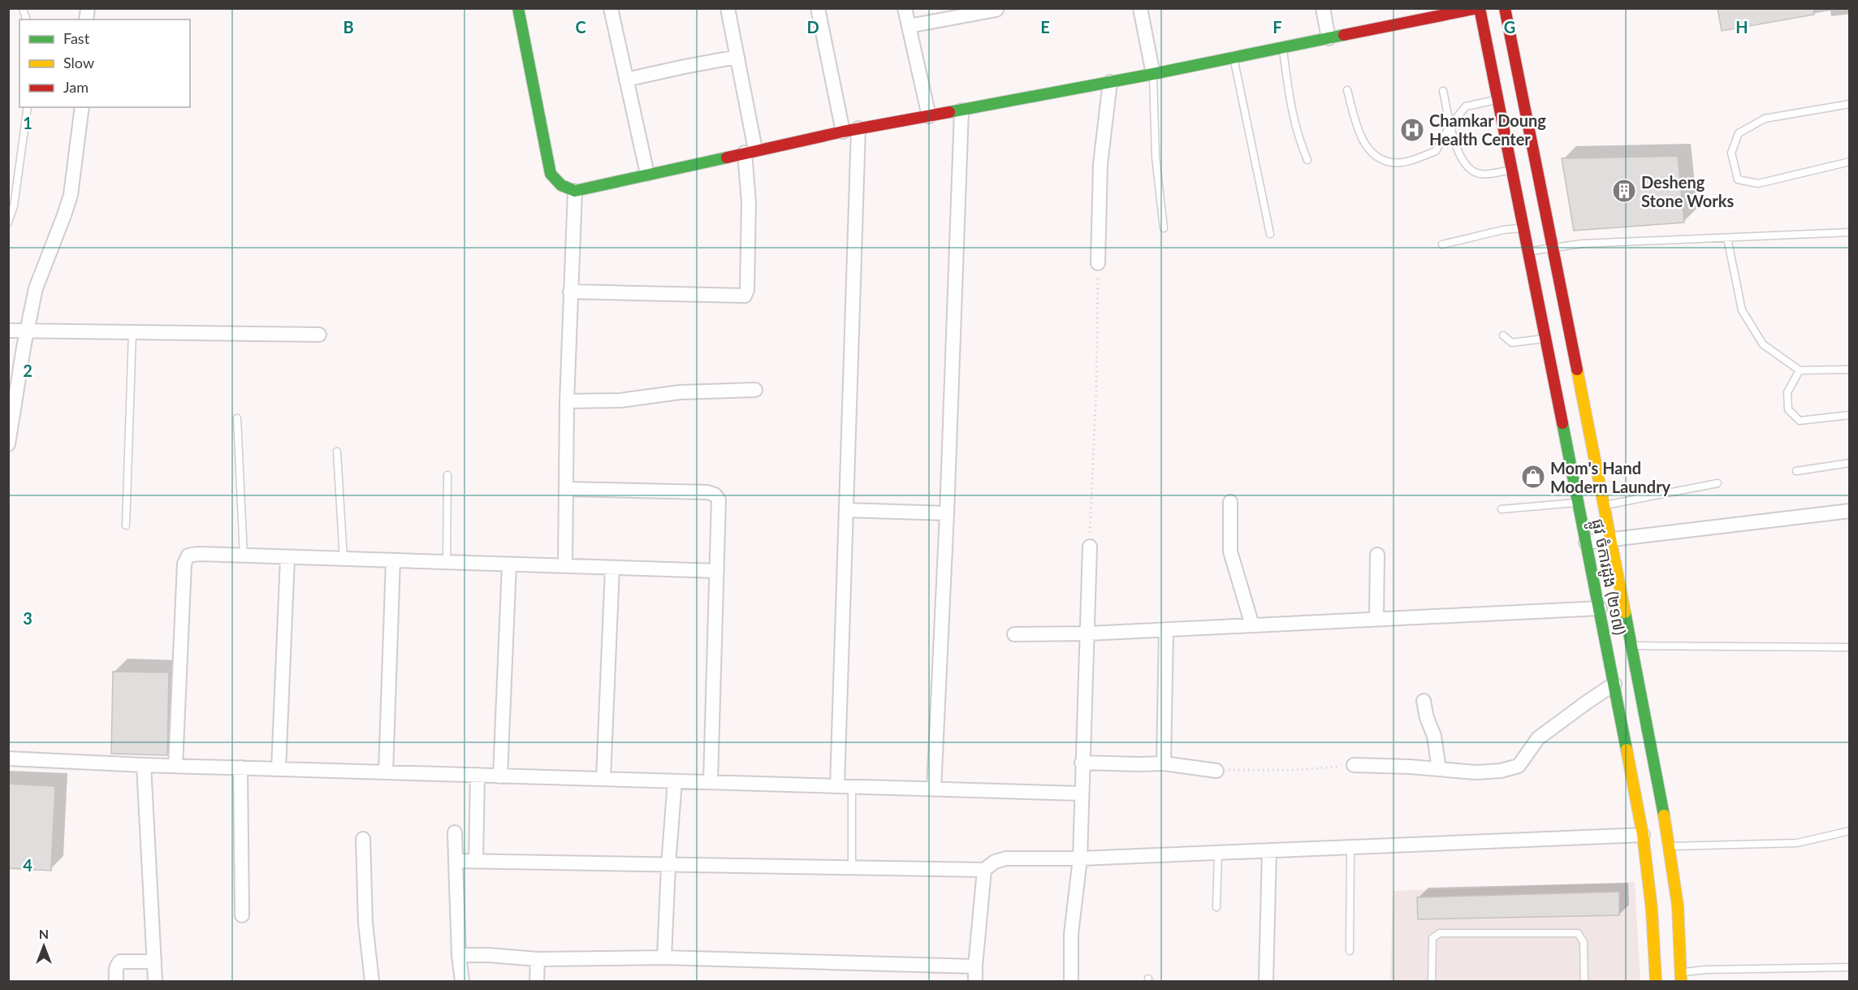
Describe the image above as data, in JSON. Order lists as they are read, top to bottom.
{
  "streets": {
    "main road": ["ផ្លូវ ចំការដូង (២១៧)"]
  },
  "places": {
    "hospital": ["Chamkar Doung Health Center"],
    "building": ["Desheng Stone Works"],
    "shop": ["Mom's Hand Modern Laundry"]
  },
  "legend": ["Fast", "Slow", "Jam"],
  "north": "top",
  "grid": {
    "columns": [
      "B",
      "C",
      "D",
      "E",
      "F",
      "G",
      "H"
    ],
    "rows": [
      "1",
      "2",
      "3",
      "4"
    ]
  }
}
